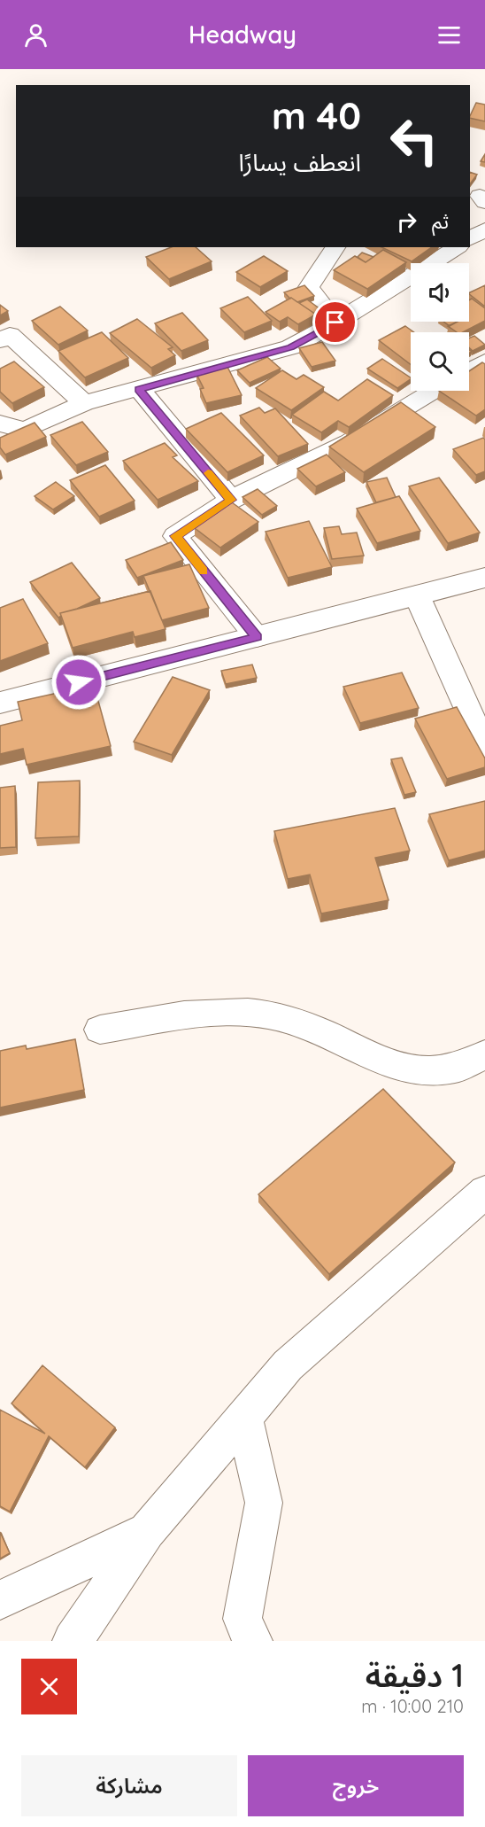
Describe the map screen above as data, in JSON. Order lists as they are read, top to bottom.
{
  "page": {
    "header": "Headway",
    "turn": ["40 m", "انعطف يسارًا"],
    "then": "ثم",
    "heading": ["1 دقيقة", "210 m · 10:00"],
    "buttons": ["خروج", "مشاركة"]
  }
}
